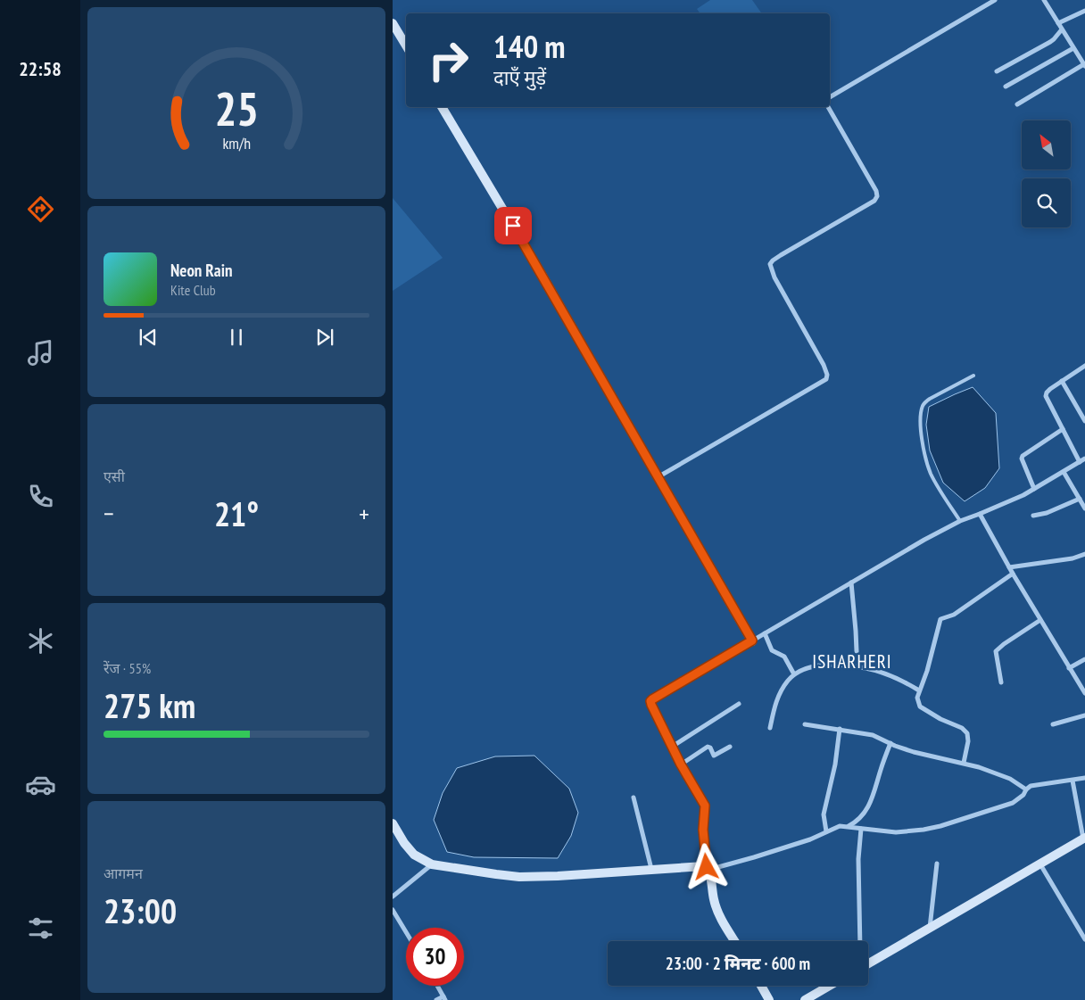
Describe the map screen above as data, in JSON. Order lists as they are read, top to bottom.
{
  "districts": ["ISHARHERI"],
  "north": "top left",
  "page": {
    "tabs": "22:58",
    "turn": ["140 m", "दाएँ मुड़ें"],
    "song": ["Neon Rain", "Kite Club"],
    "tile": [
      "एसी",
      ["रेंज · 55%", "275 km"],
      ["आगमन", "23:00"]
    ],
    "heat": ["−", "21°", "+"],
    "limit": "30",
    "trip": "23:00 · 2 मिनट · 600 m",
    "gauge": ["25", "km/h"]
  }
}
